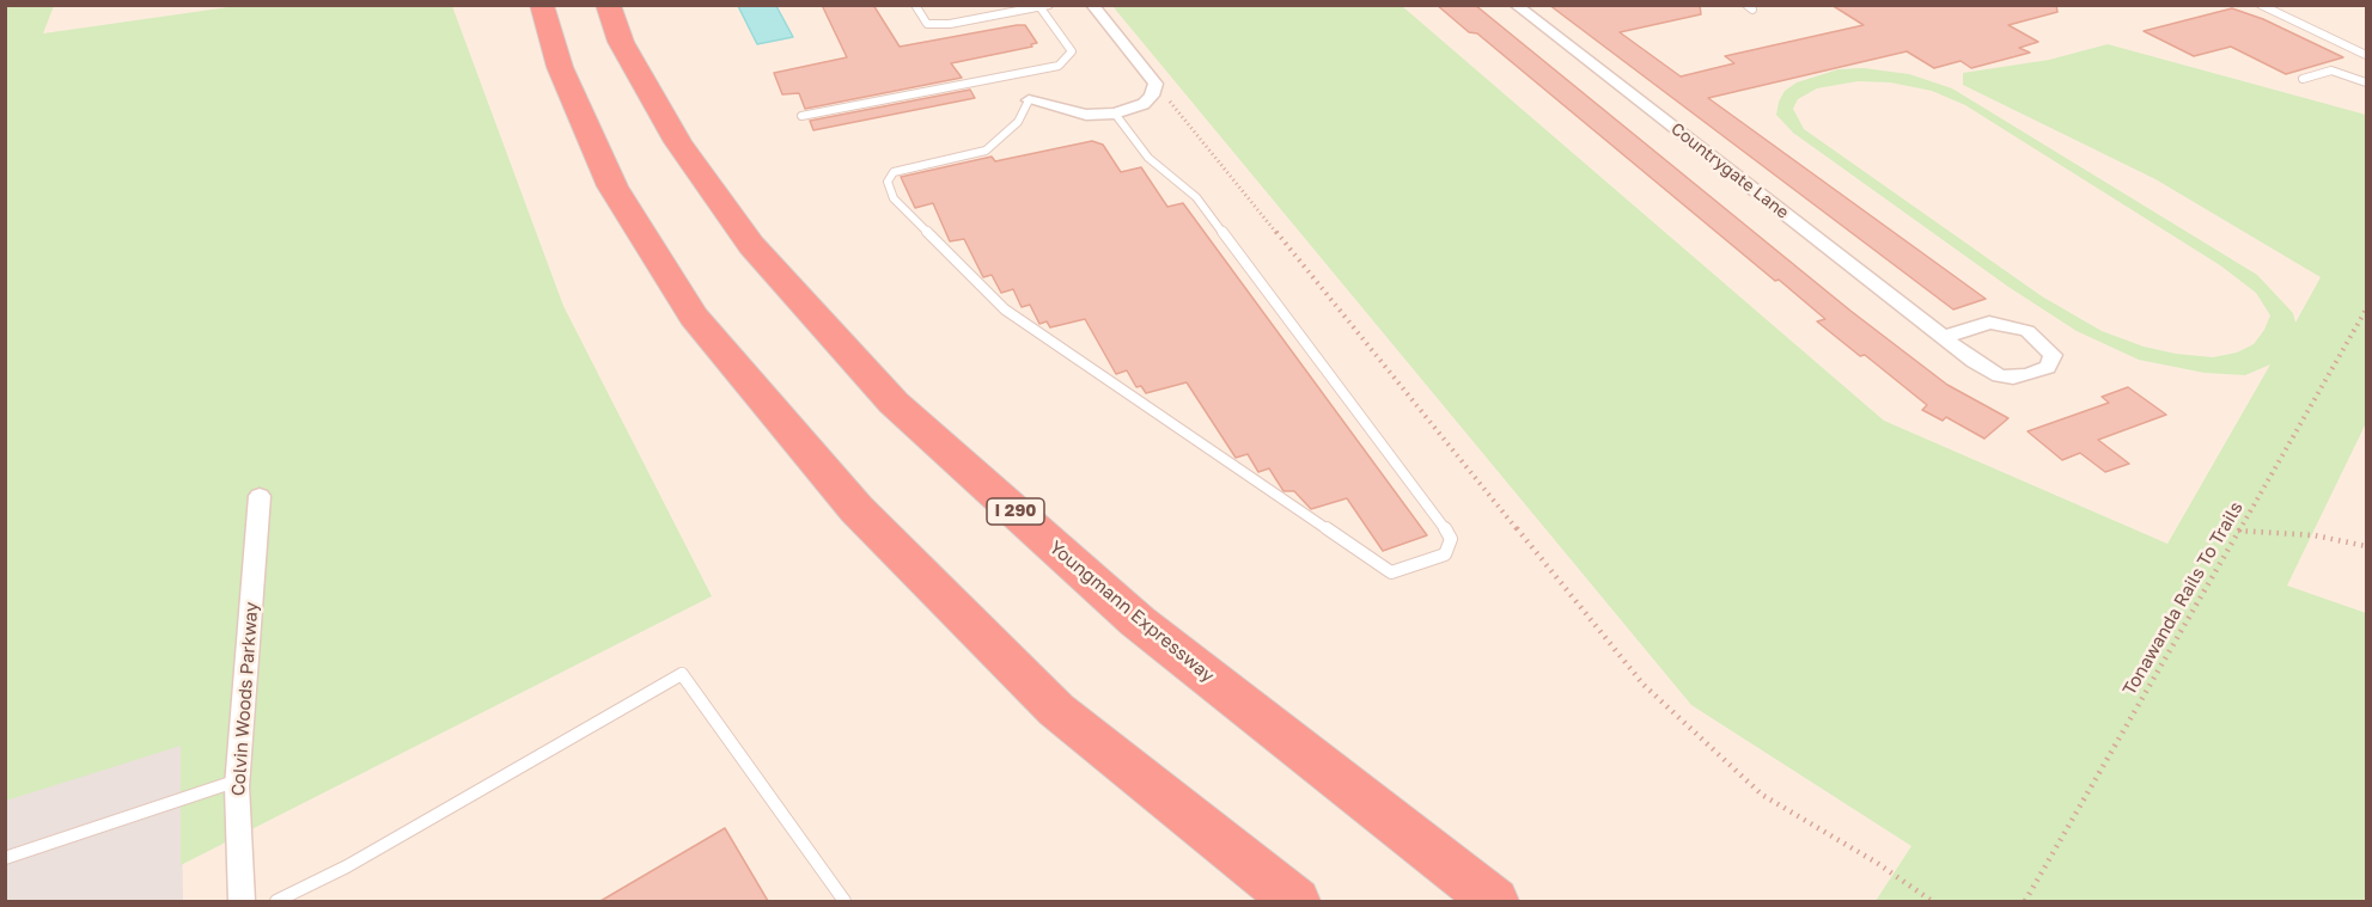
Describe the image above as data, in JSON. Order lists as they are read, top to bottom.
{
  "streets": {
    "highway": ["I 290", "Youngmann Expressway"],
    "street": ["Countrygate Lane", "Colvin Woods Parkway"],
    "path": ["Tonawanda Rails To Trails"]
  }
}
